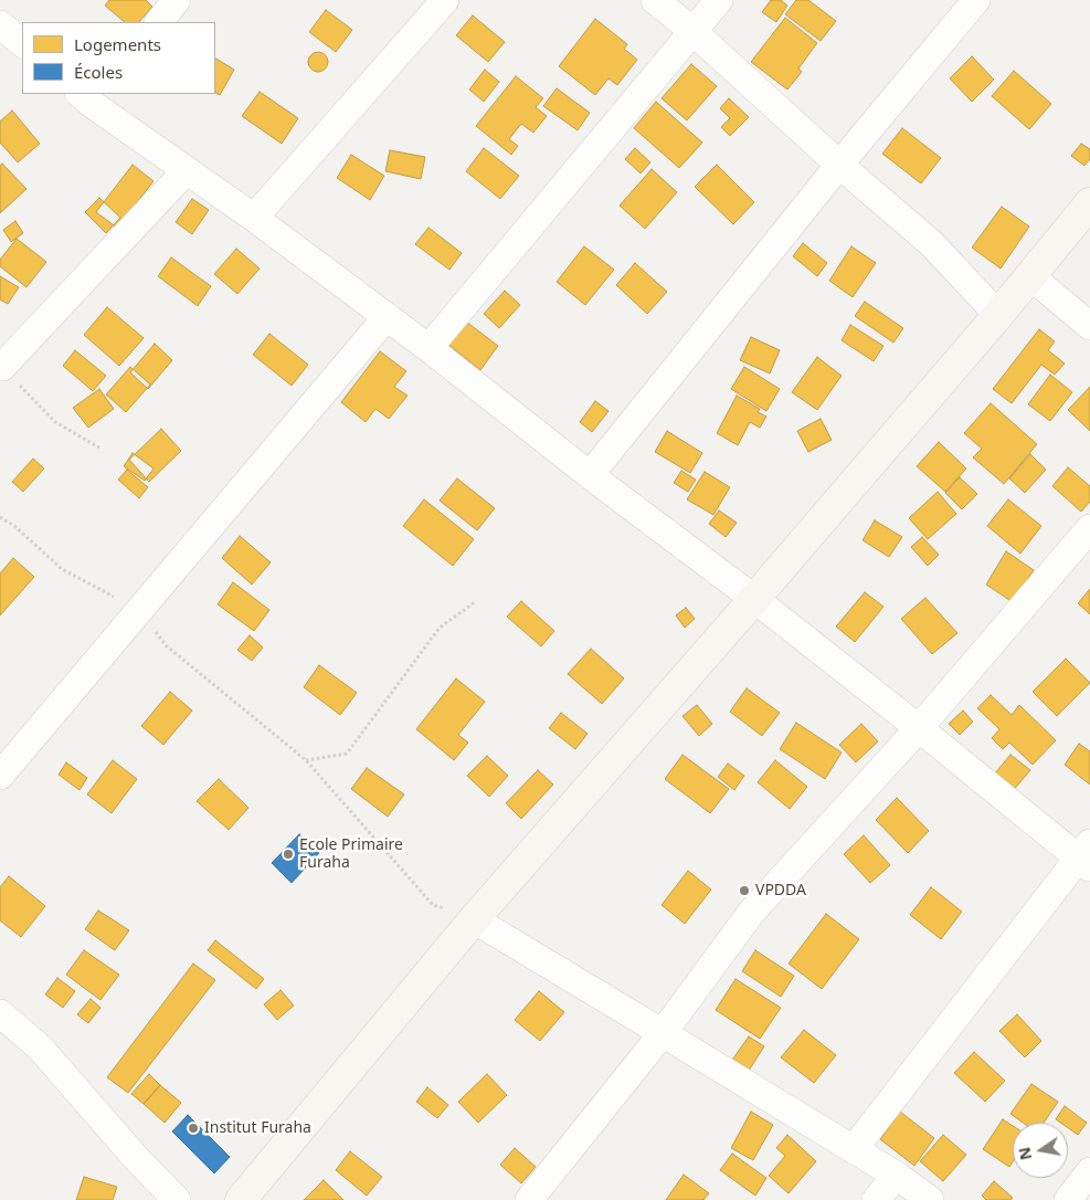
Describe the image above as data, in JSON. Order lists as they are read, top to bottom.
{
  "places": ["Ecole Primaire Furaha", "VPDDA", "Institut Furaha"],
  "legend": ["Logements", "Écoles"],
  "north": "left"
}
